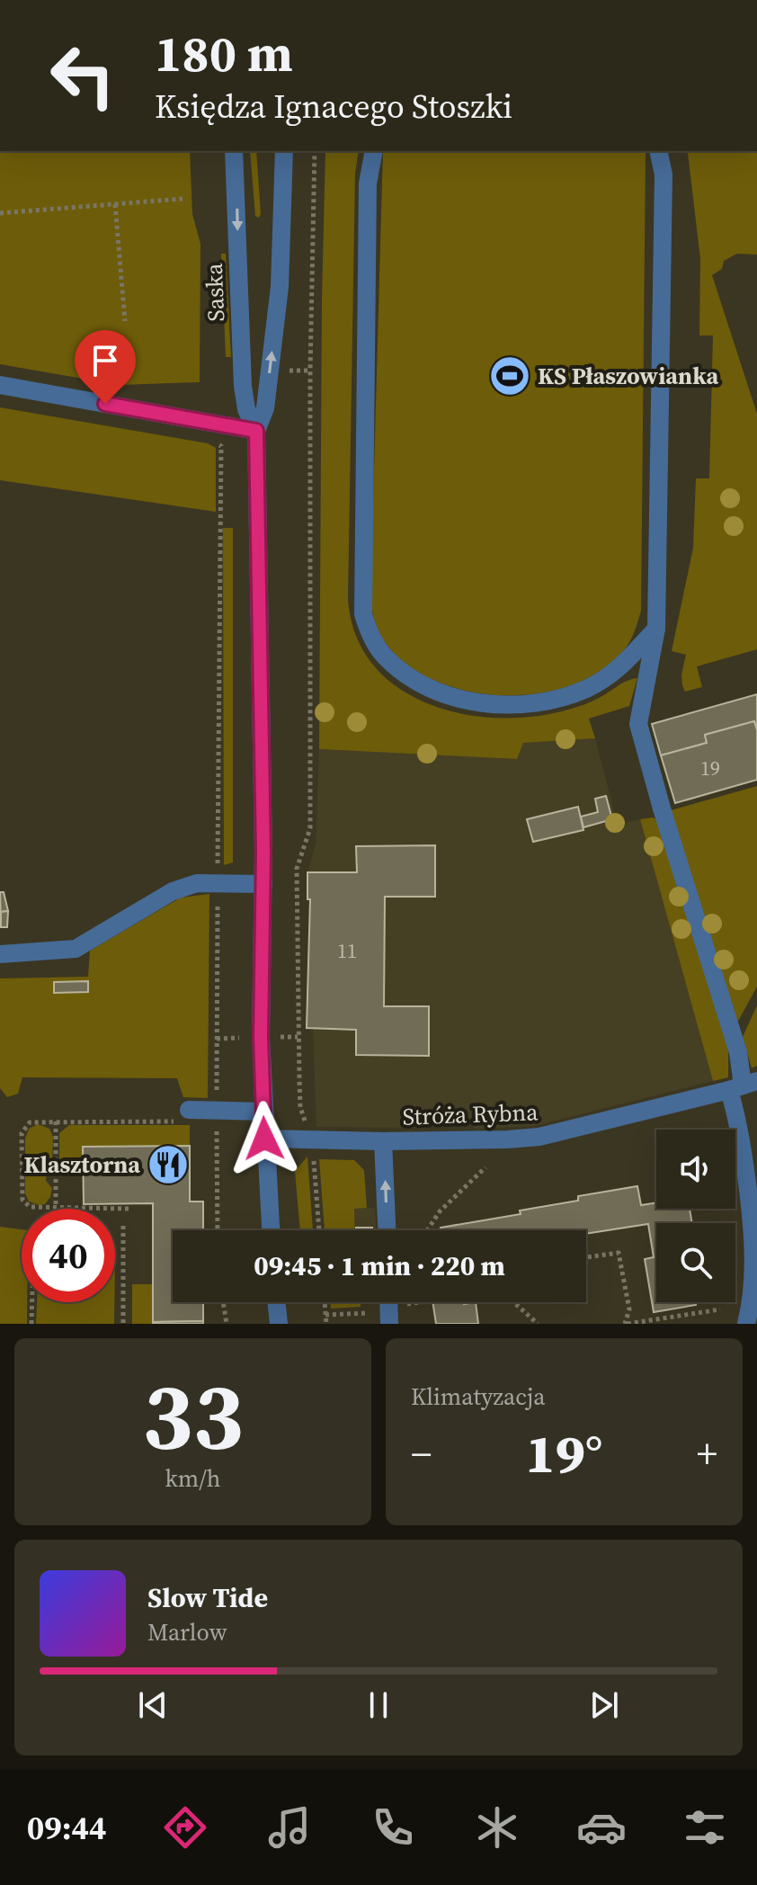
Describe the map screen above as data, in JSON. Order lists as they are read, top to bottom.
{
  "streets": {
    "street": ["Saska", "Stróża Rybna"]
  },
  "crossings": [
    ["Saska", "Stróża Rybna"]
  ],
  "places": {
    "sports": ["KS Płaszowianka"],
    "restaurant": ["Klasztorna"]
  },
  "house_numbers": ["19", "11"],
  "page": {
    "turn": ["180 m", "Księdza Ignacego Stoszki"],
    "limit": "40",
    "trip": "09:45 · 1 min · 220 m",
    "tile": [
      ["33", "km/h"],
      "Klimatyzacja"
    ],
    "heat": ["−", "19°", "+"],
    "song": ["Slow Tide", "Marlow"],
    "tabs": "09:44"
  }
}
